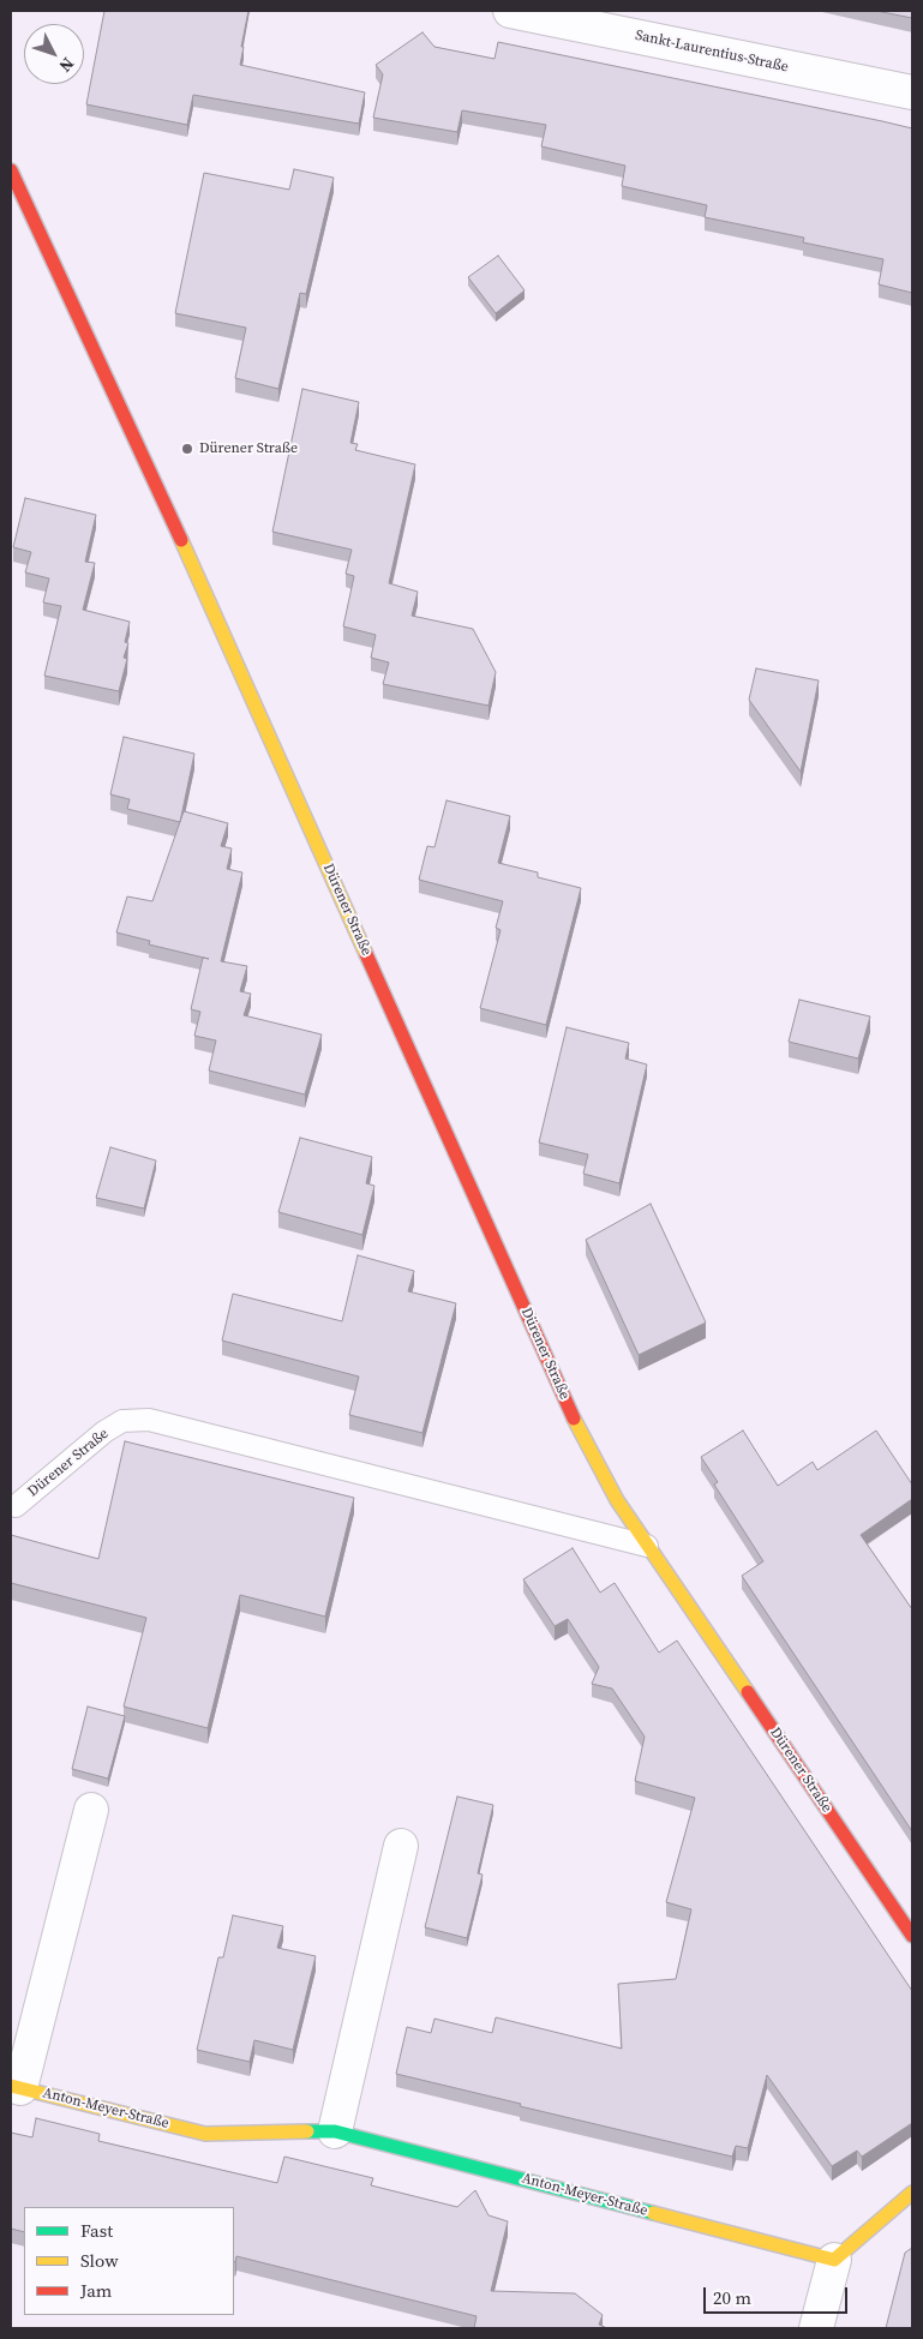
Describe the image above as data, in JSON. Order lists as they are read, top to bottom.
{
  "streets": {
    "street": ["Sankt-Laurentius-Straße", "Dürener Straße", "Anton-Meyer-Straße"]
  },
  "places": ["Dürener Straße"],
  "legend": ["Fast", "Slow", "Jam"],
  "scale_bar": "20 m",
  "north": "bottom right"
}
